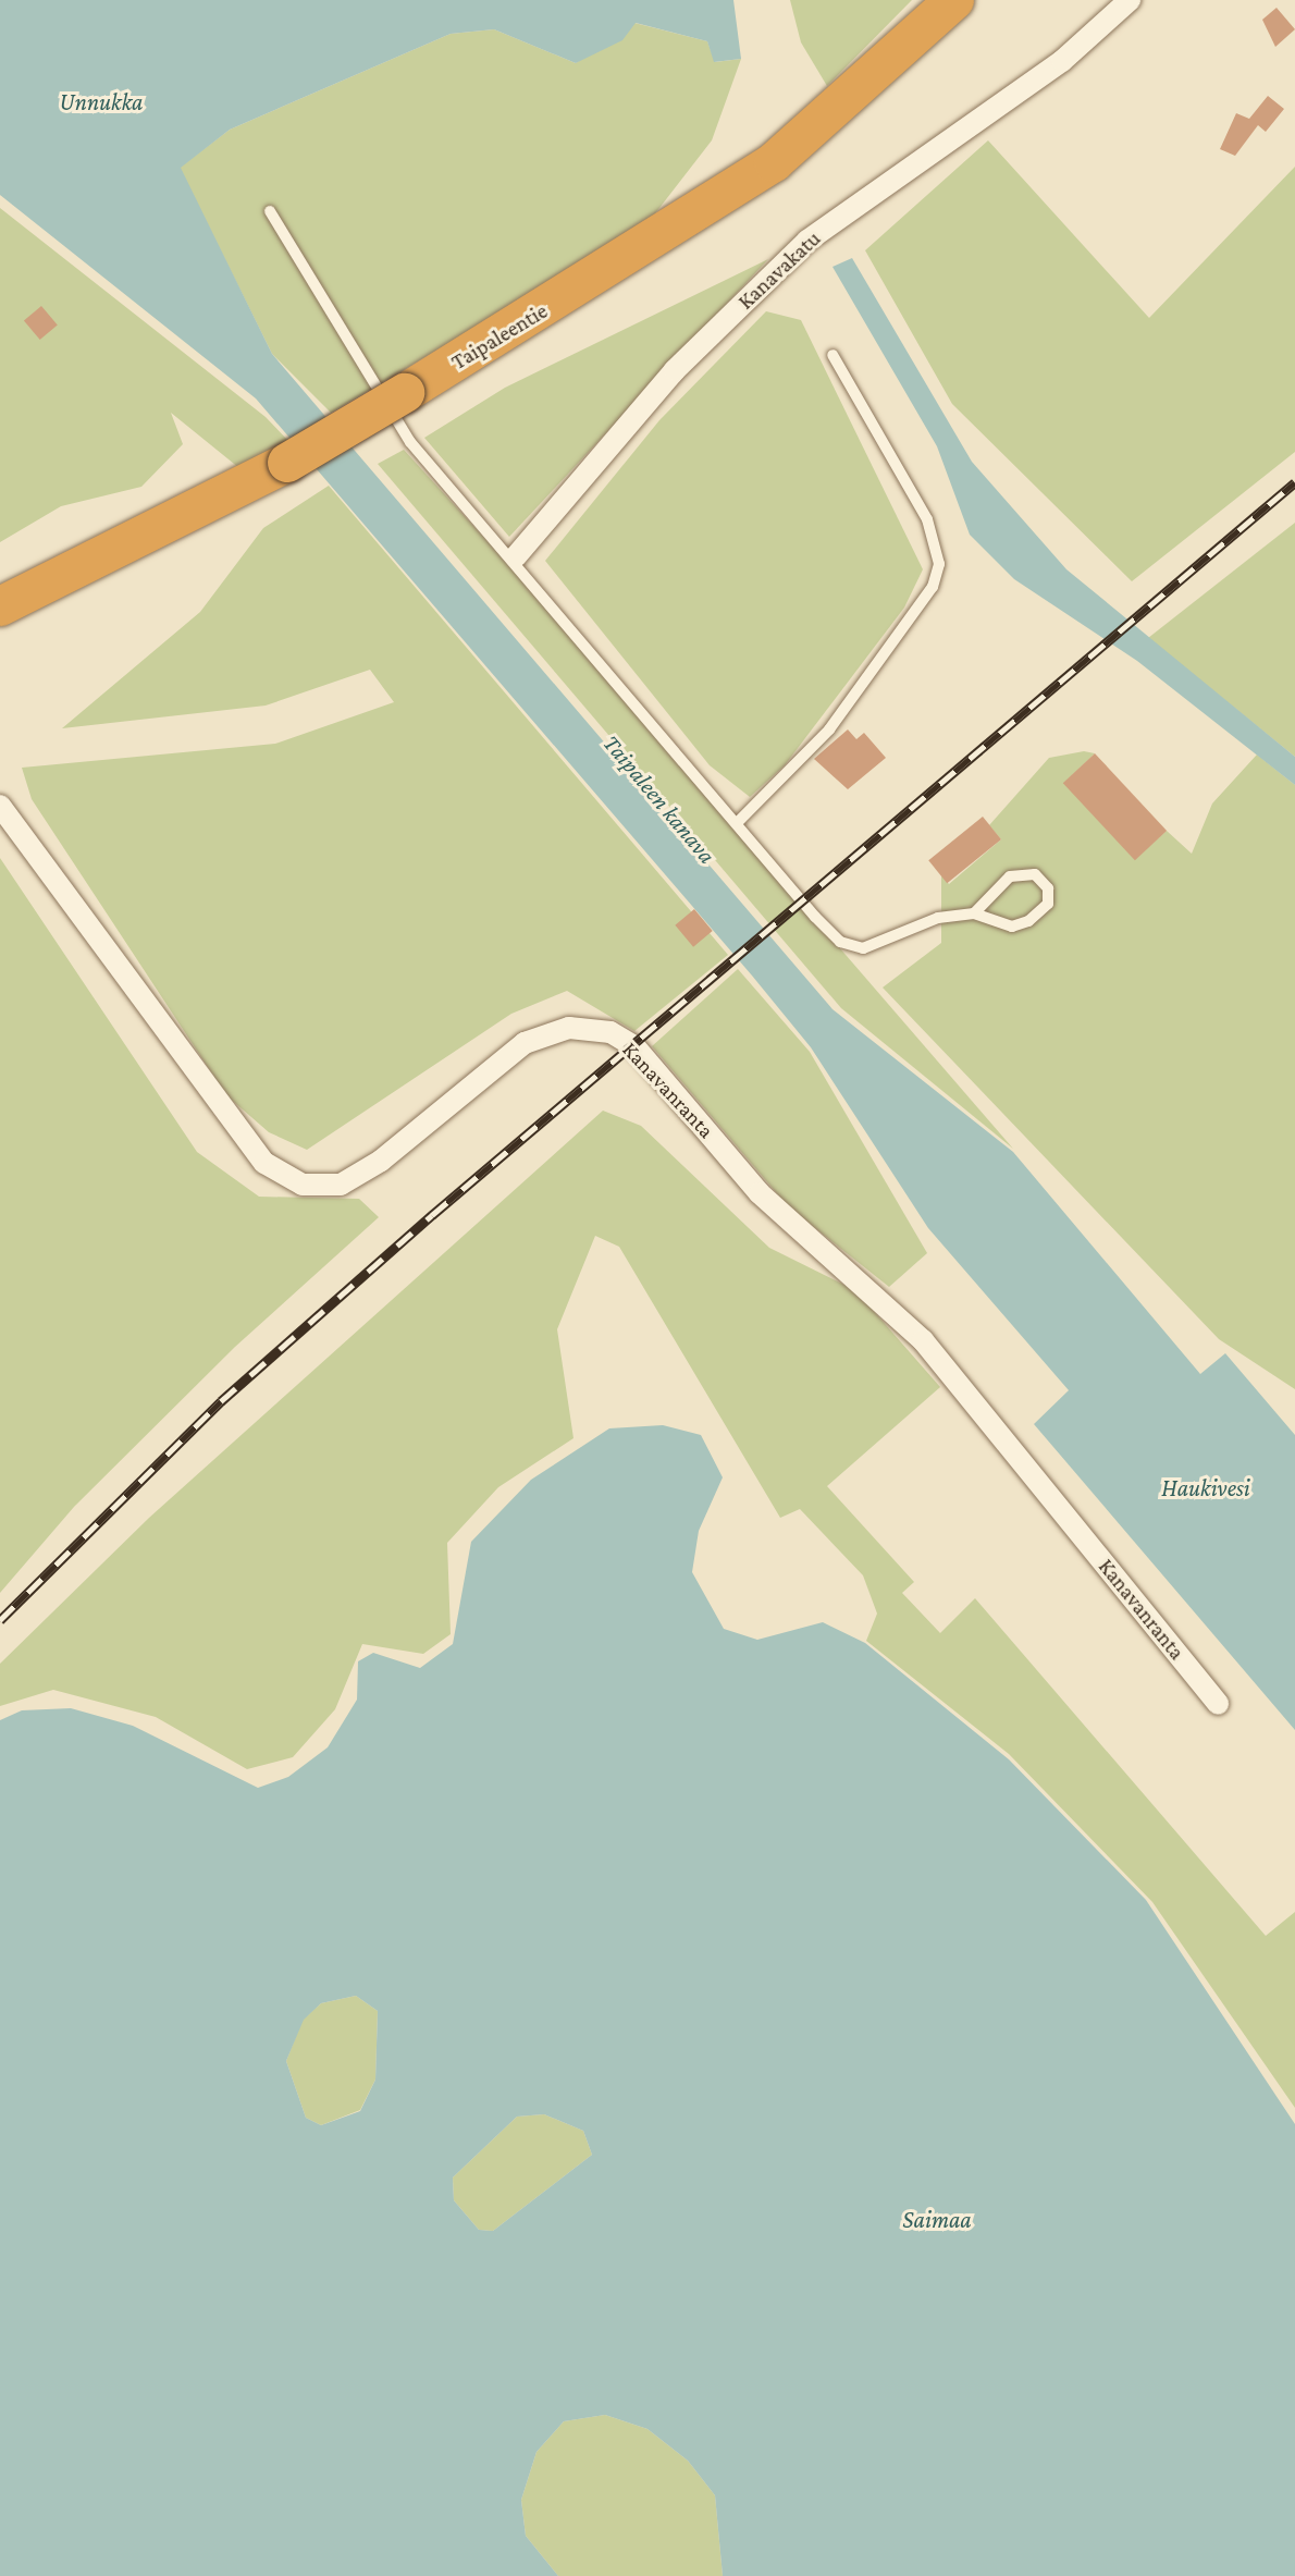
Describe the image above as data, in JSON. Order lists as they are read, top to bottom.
{
  "streets": {
    "highway": ["Taipaleentie"],
    "street": ["Kanavakatu", "Kanavanranta"]
  },
  "water": [
    "Unnukka",
    "Taipaleen kanava",
    "Haukivesi",
    "Saimaa"
  ]
}
